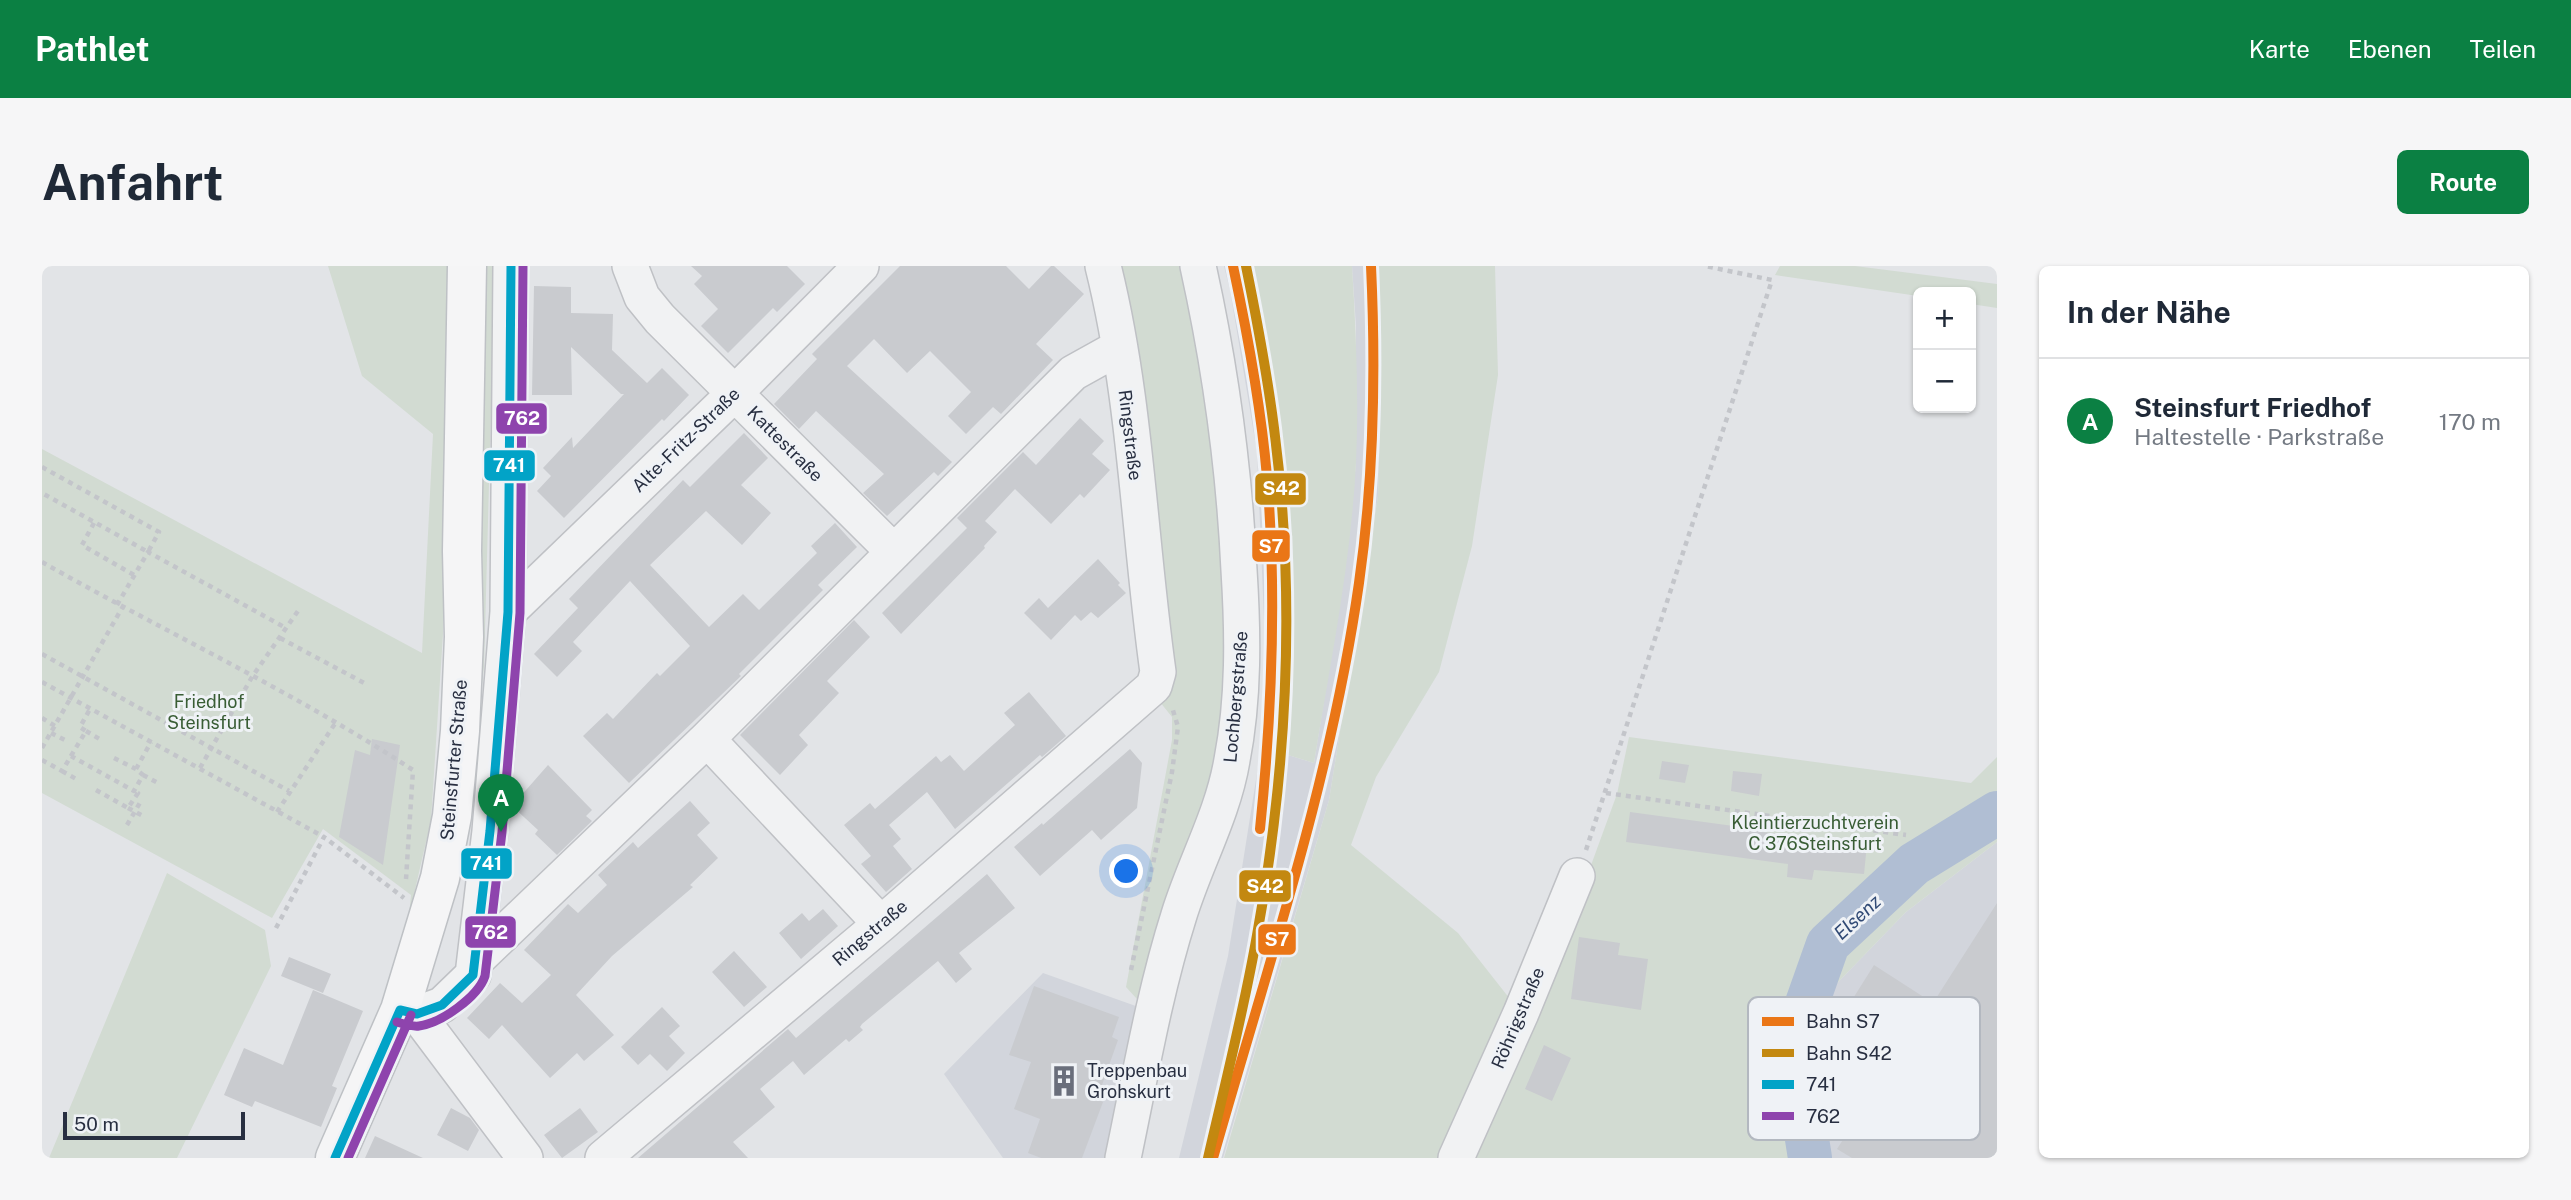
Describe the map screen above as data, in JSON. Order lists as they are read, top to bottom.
{
  "streets": {
    "main road": ["Steinsfurter Straße"],
    "street": [
      "Ringstraße",
      "Alte-Fritz-Straße",
      "Kattestraße",
      "Lochbergstraße",
      "Röhrigstraße"
    ]
  },
  "crossings": [
    ["Alte-Fritz-Straße", "Kattestraße"]
  ],
  "water": ["Elsenz"],
  "parks": ["Friedhof Steinsfurt", "Kleintierzuchtverein C 376Steinsfurt"],
  "places": {
    "building": ["Treppenbau Grohskurt"]
  },
  "lines": [
    "rail line S7",
    "rail line S42",
    "transit line 741",
    "transit line 762"
  ],
  "legend": [
    "Bahn S7",
    "Bahn S42",
    "741",
    "762"
  ],
  "scale_bar": "50 m",
  "page": {
    "header": "Pathlet",
    "nav": ["Karte", "Ebenen", "Teilen"],
    "buttons": "Route",
    "title": "Anfahrt",
    "heading": "In der Nähe",
    "map_buttons": ["+", "−"],
    "list": [
      {
        "mark": "A",
        "name": "Steinsfurt Friedhof",
        "note": "Haltestelle · Parkstraße",
        "value": "170 m"
      }
    ],
    "pins": "A",
    "scale": "50 m"
  }
}
